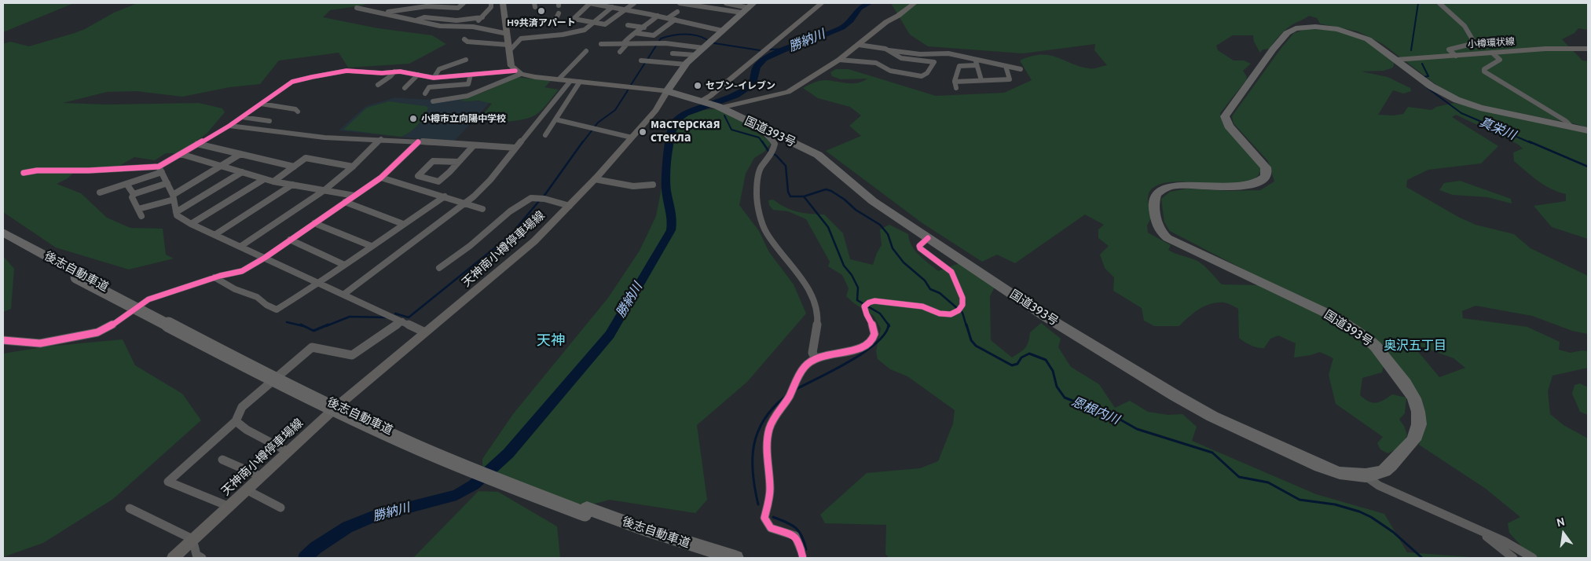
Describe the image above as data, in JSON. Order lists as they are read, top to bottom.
{
  "streets": {
    "highway": ["国道393号", "後志自動車道"],
    "main road": ["小樽環状線", "天神南小樽停車場線"]
  },
  "crossings": [
    ["小樽環状線", "国道393号"],
    ["国道393号", "天神南小樽停車場線"]
  ],
  "districts": ["天神", "奥沢五丁目"],
  "water": ["勝納川", "真栄川", "恩根内川"],
  "places": [
    "H9共済アパート",
    "セブン-イレブン",
    "小樽市立向陽中学校",
    "мастерская стекла"
  ],
  "north": "top"
}
